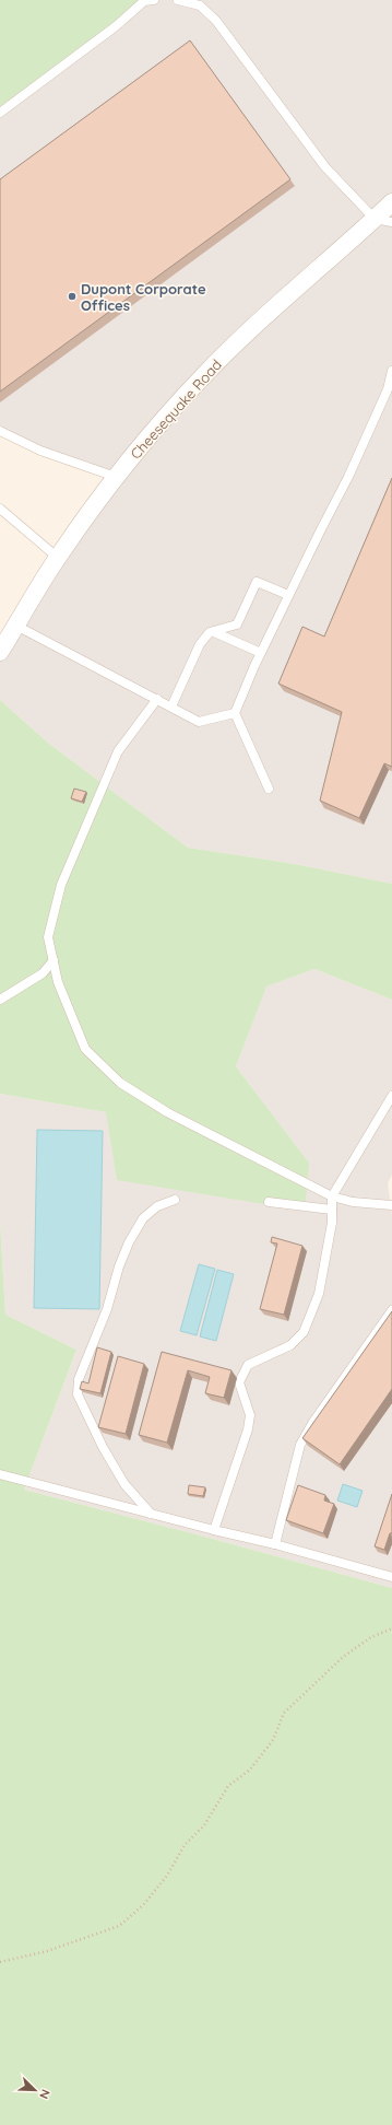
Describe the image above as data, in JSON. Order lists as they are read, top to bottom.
{
  "streets": {
    "street": ["Cheesequake Road"]
  },
  "places": ["Dupont Corporate Offices"],
  "north": "bottom right"
}
